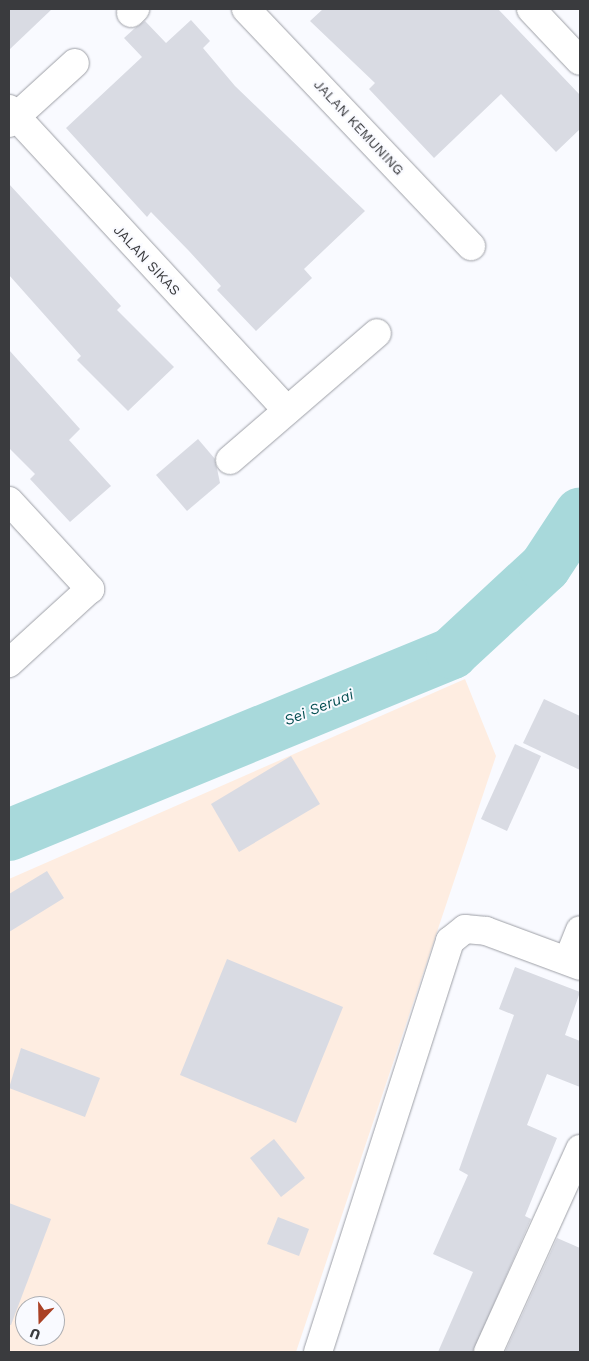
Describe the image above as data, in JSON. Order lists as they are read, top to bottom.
{
  "streets": {
    "street": ["JALAN KEMUNING", "JALAN SIKAS"]
  },
  "water": ["Sei Seruai"],
  "north": "bottom"
}
